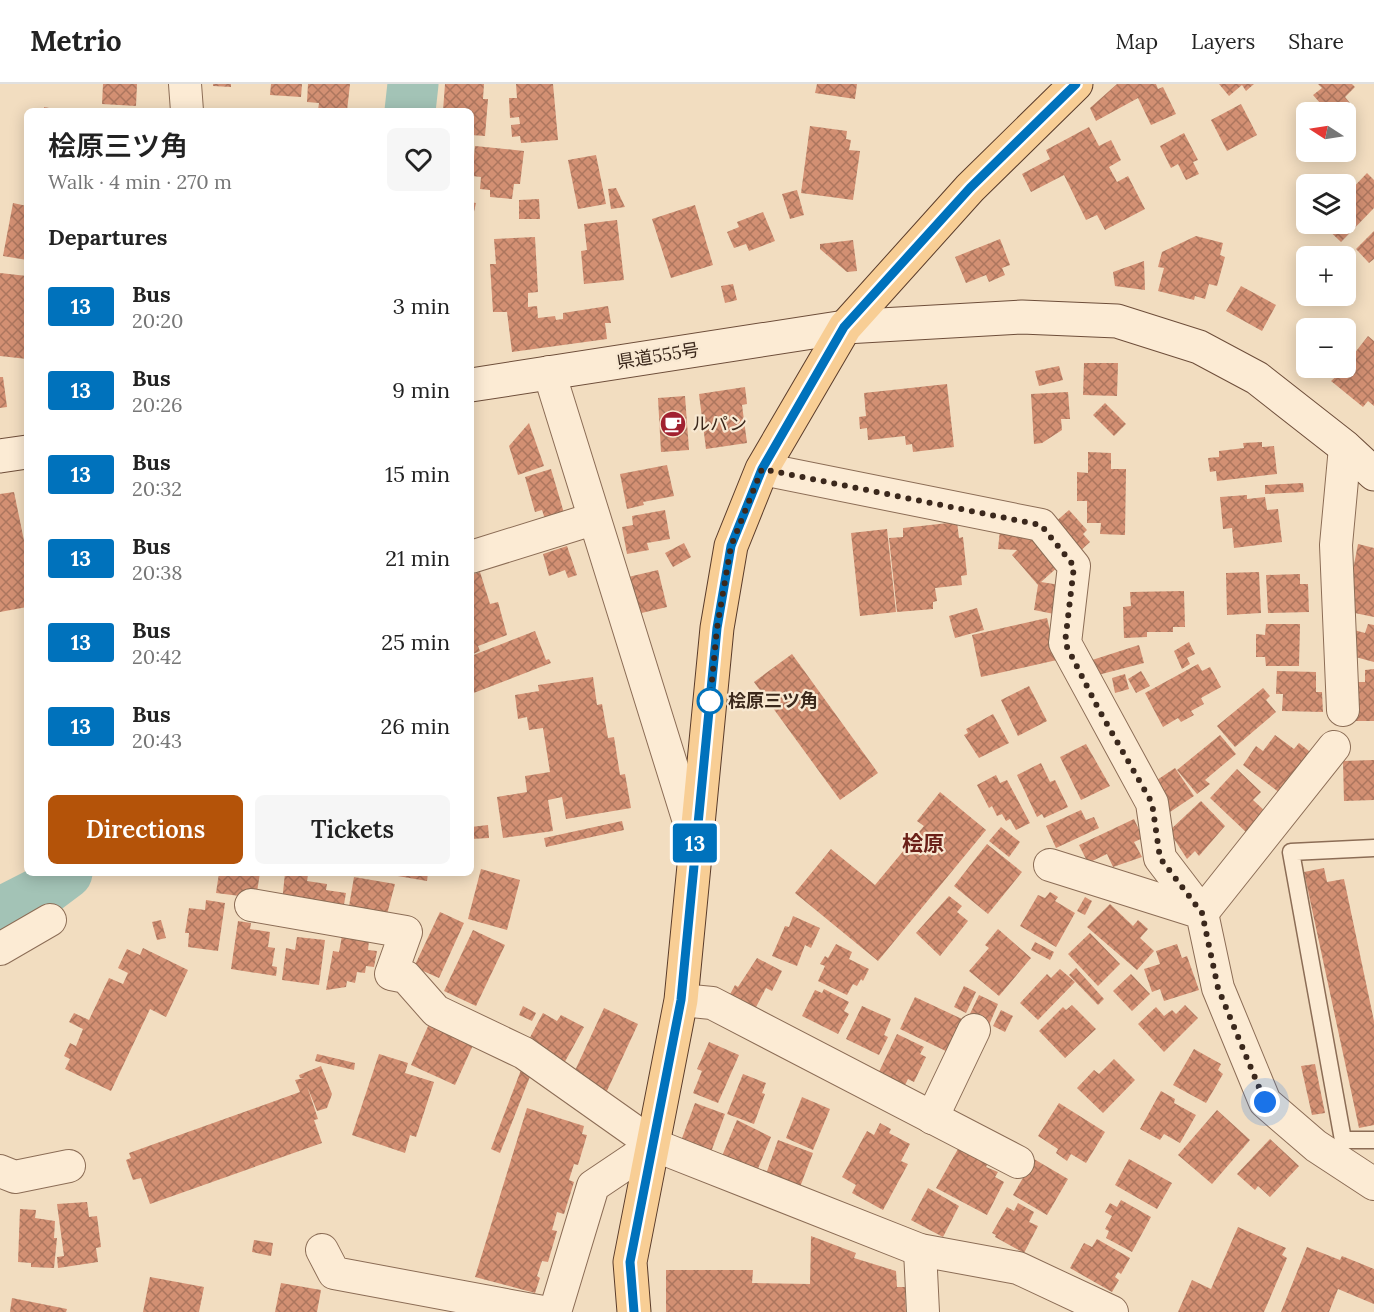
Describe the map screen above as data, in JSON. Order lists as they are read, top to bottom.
{
  "streets": {
    "street": ["県道555号"]
  },
  "districts": ["桧原"],
  "places": {
    "cafe": ["ルパン"],
    "other": ["桧原三ツ角"]
  },
  "lines": ["bus line 13"],
  "north": "left",
  "page": {
    "header": "Metrio",
    "nav": ["Map", "Layers", "Share"],
    "on_map": "13",
    "map_buttons": ["+", "−"],
    "heading": [
      ["桧原三ツ角", "Walk · 4 min · 270 m"],
      "Departures"
    ],
    "list": [
      {
        "mark": "13",
        "name": "Bus",
        "note": "20:20",
        "value": "3 min"
      },
      {
        "mark": "13",
        "name": "Bus",
        "note": "20:26",
        "value": "9 min"
      },
      {
        "mark": "13",
        "name": "Bus",
        "note": "20:32",
        "value": "15 min"
      },
      {
        "mark": "13",
        "name": "Bus",
        "note": "20:38",
        "value": "21 min"
      },
      {
        "mark": "13",
        "name": "Bus",
        "note": "20:42",
        "value": "25 min"
      },
      {
        "mark": "13",
        "name": "Bus",
        "note": "20:43",
        "value": "26 min"
      }
    ],
    "buttons": ["Directions", "Tickets"]
  }
}
